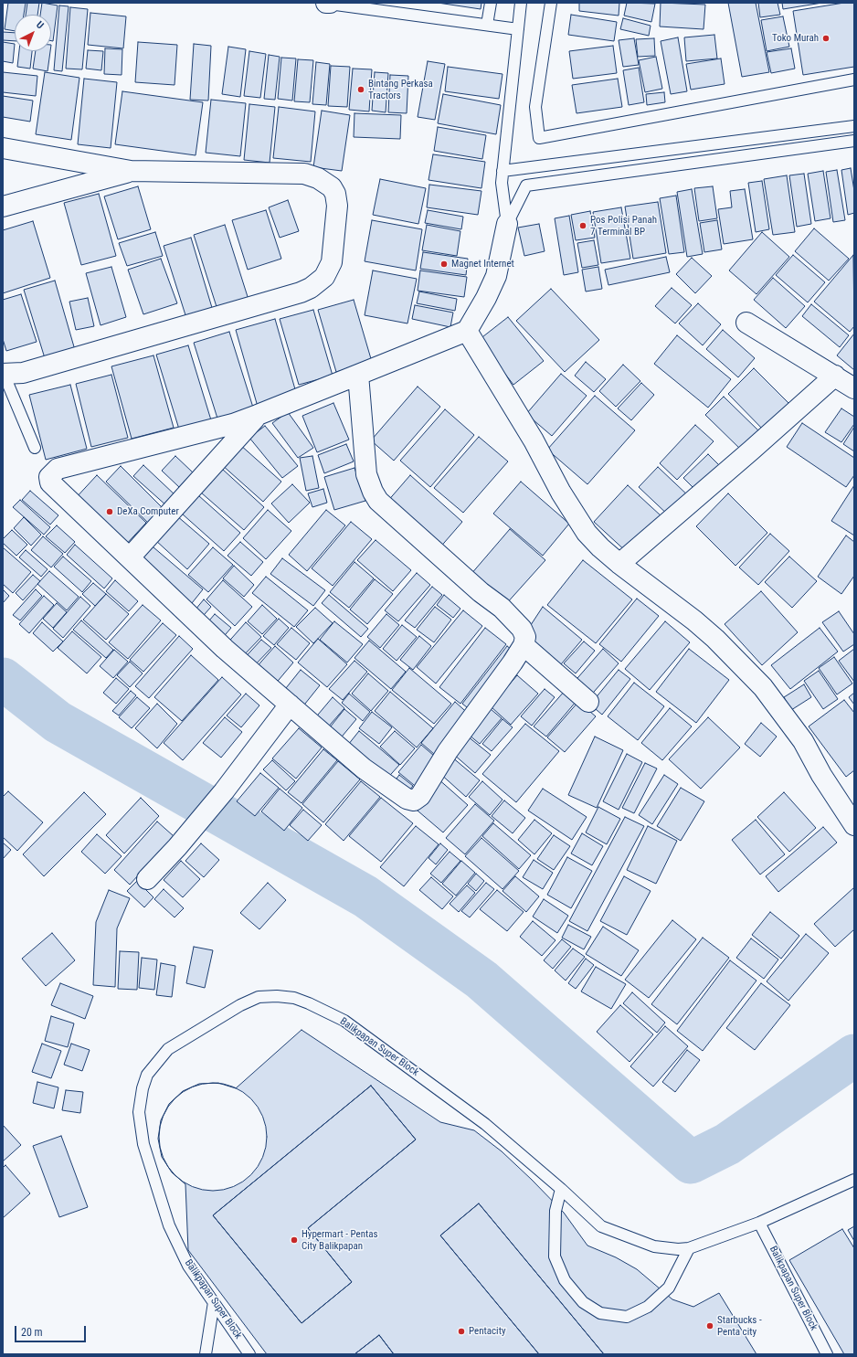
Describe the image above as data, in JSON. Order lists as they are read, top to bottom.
{
  "streets": {
    "lane": ["Balikpapan Super Block"]
  },
  "places": [
    "Toko Murah",
    "Bintang Perkasa Tractors",
    "Pos Polisi Panah 7 Terminal BP",
    "Magnet Internet",
    "DeXa Computer",
    "Hypermart - Pentas City Balikpapan",
    "Starbucks - Penta city",
    "Pentacity"
  ],
  "scale_bar": "20 m",
  "north": "top right"
}
